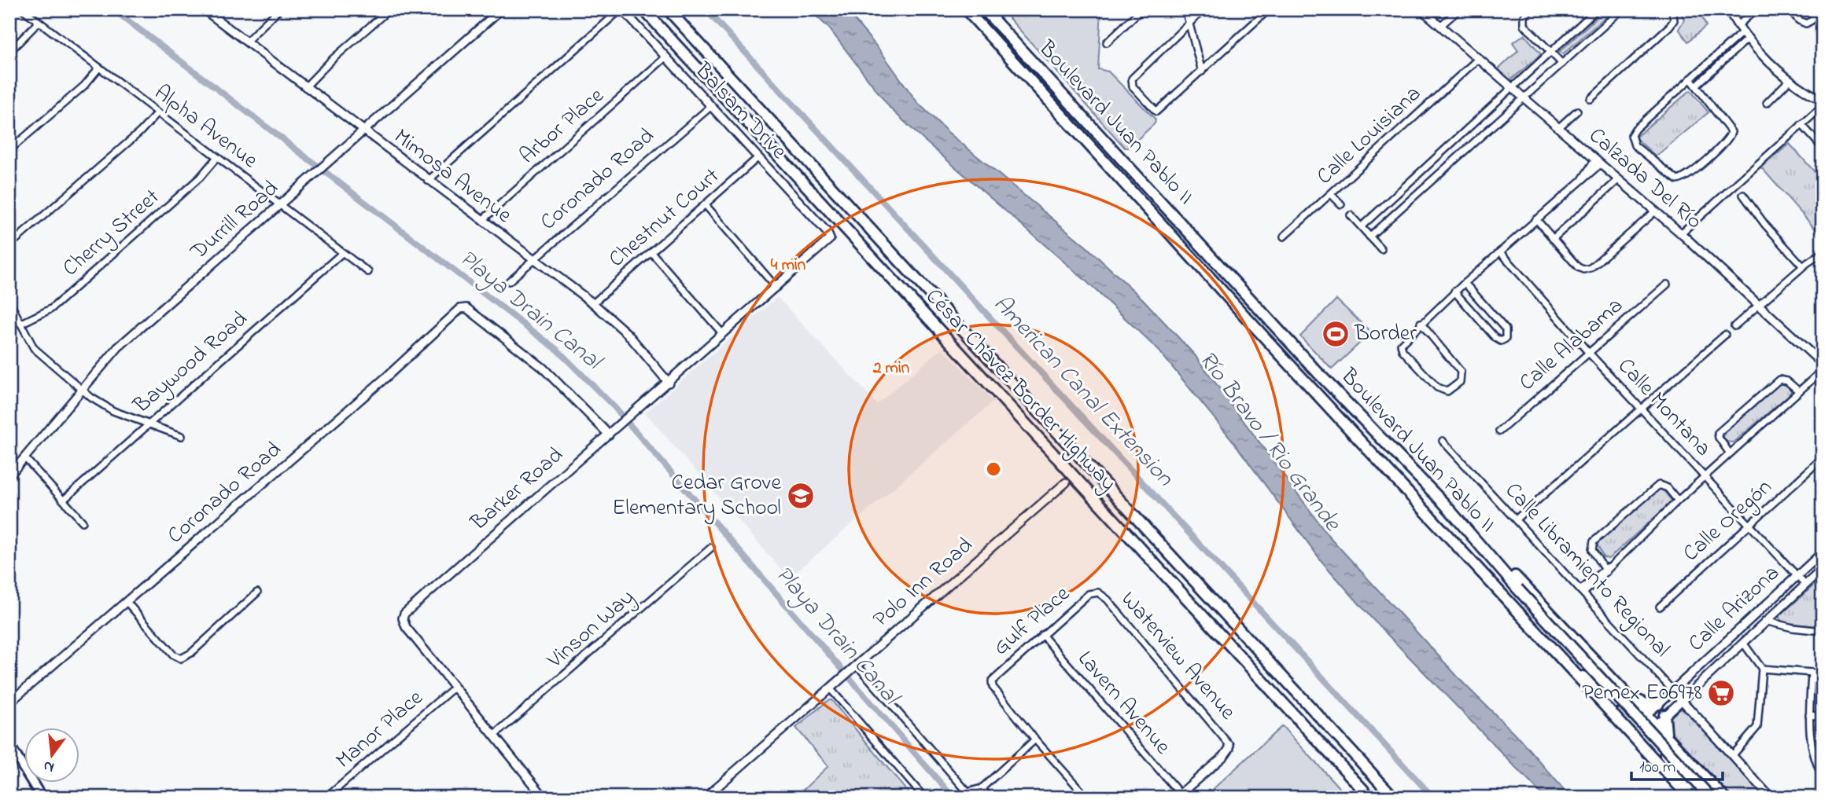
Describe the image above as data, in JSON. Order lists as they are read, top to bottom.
{
  "streets": {
    "highway": ["Boulevard Juan Pablo II", "César Chávez Border Highway"],
    "street": [
      "Balsam Drive",
      "Arbor Place",
      "Alpha Avenue",
      "Calle Louisiana",
      "Mimosa Avenue",
      "Calzada Del Río",
      "Coronado Road",
      "Chestnut Court",
      "Durrill Road",
      "Cherry Street",
      "Calle Alabama",
      "Baywood Road",
      "Calle Montana",
      "Barker Road",
      "Calle Oregón",
      "Calle Libramiento Regional",
      "Polo Inn Road",
      "Calle Arizona",
      "Gulf Place",
      "Vinson Way",
      "Waterview Avenue",
      "Lavern Avenue",
      "Manor Place"
    ]
  },
  "crossings": [
    ["Balsam Drive", "Arbor Place"],
    ["Balsam Drive", "Coronado Road"],
    ["Balsam Drive", "Chestnut Court"],
    ["Balsam Drive", "Barker Road"],
    ["Arbor Place", "Mimosa Avenue"],
    ["Alpha Avenue", "Durrill Road"],
    ["Alpha Avenue", "Cherry Street"],
    ["Alpha Avenue", "Baywood Road"],
    ["Calle Louisiana", "Calzada Del Río"],
    ["Mimosa Avenue", "Coronado Road"],
    ["Mimosa Avenue", "Chestnut Court"],
    ["Mimosa Avenue", "Durrill Road"],
    ["Mimosa Avenue", "Barker Road"],
    ["Coronado Road", "Barker Road"],
    ["Calle Alabama", "Calle Montana"],
    ["Calle Montana", "Calle Oregón"],
    ["Calle Montana", "Calle Arizona"],
    ["Barker Road", "Vinson Way"],
    ["Barker Road", "Manor Place"],
    ["Calle Libramiento Regional", "Calle Arizona"],
    ["Gulf Place", "Waterview Avenue"],
    ["Gulf Place", "Lavern Avenue"]
  ],
  "water": ["Playa Drain Canal", "American Canal Extension", "Río Bravo / Rio Grande"],
  "places": {
    "sports": ["Border"],
    "school or university": ["Cedar Grove Elementary School"],
    "supermarket": ["Pemex E06978"]
  },
  "scale_bar": "100 m",
  "north": "bottom",
  "rings": ["4 min", "2 min"]
}
